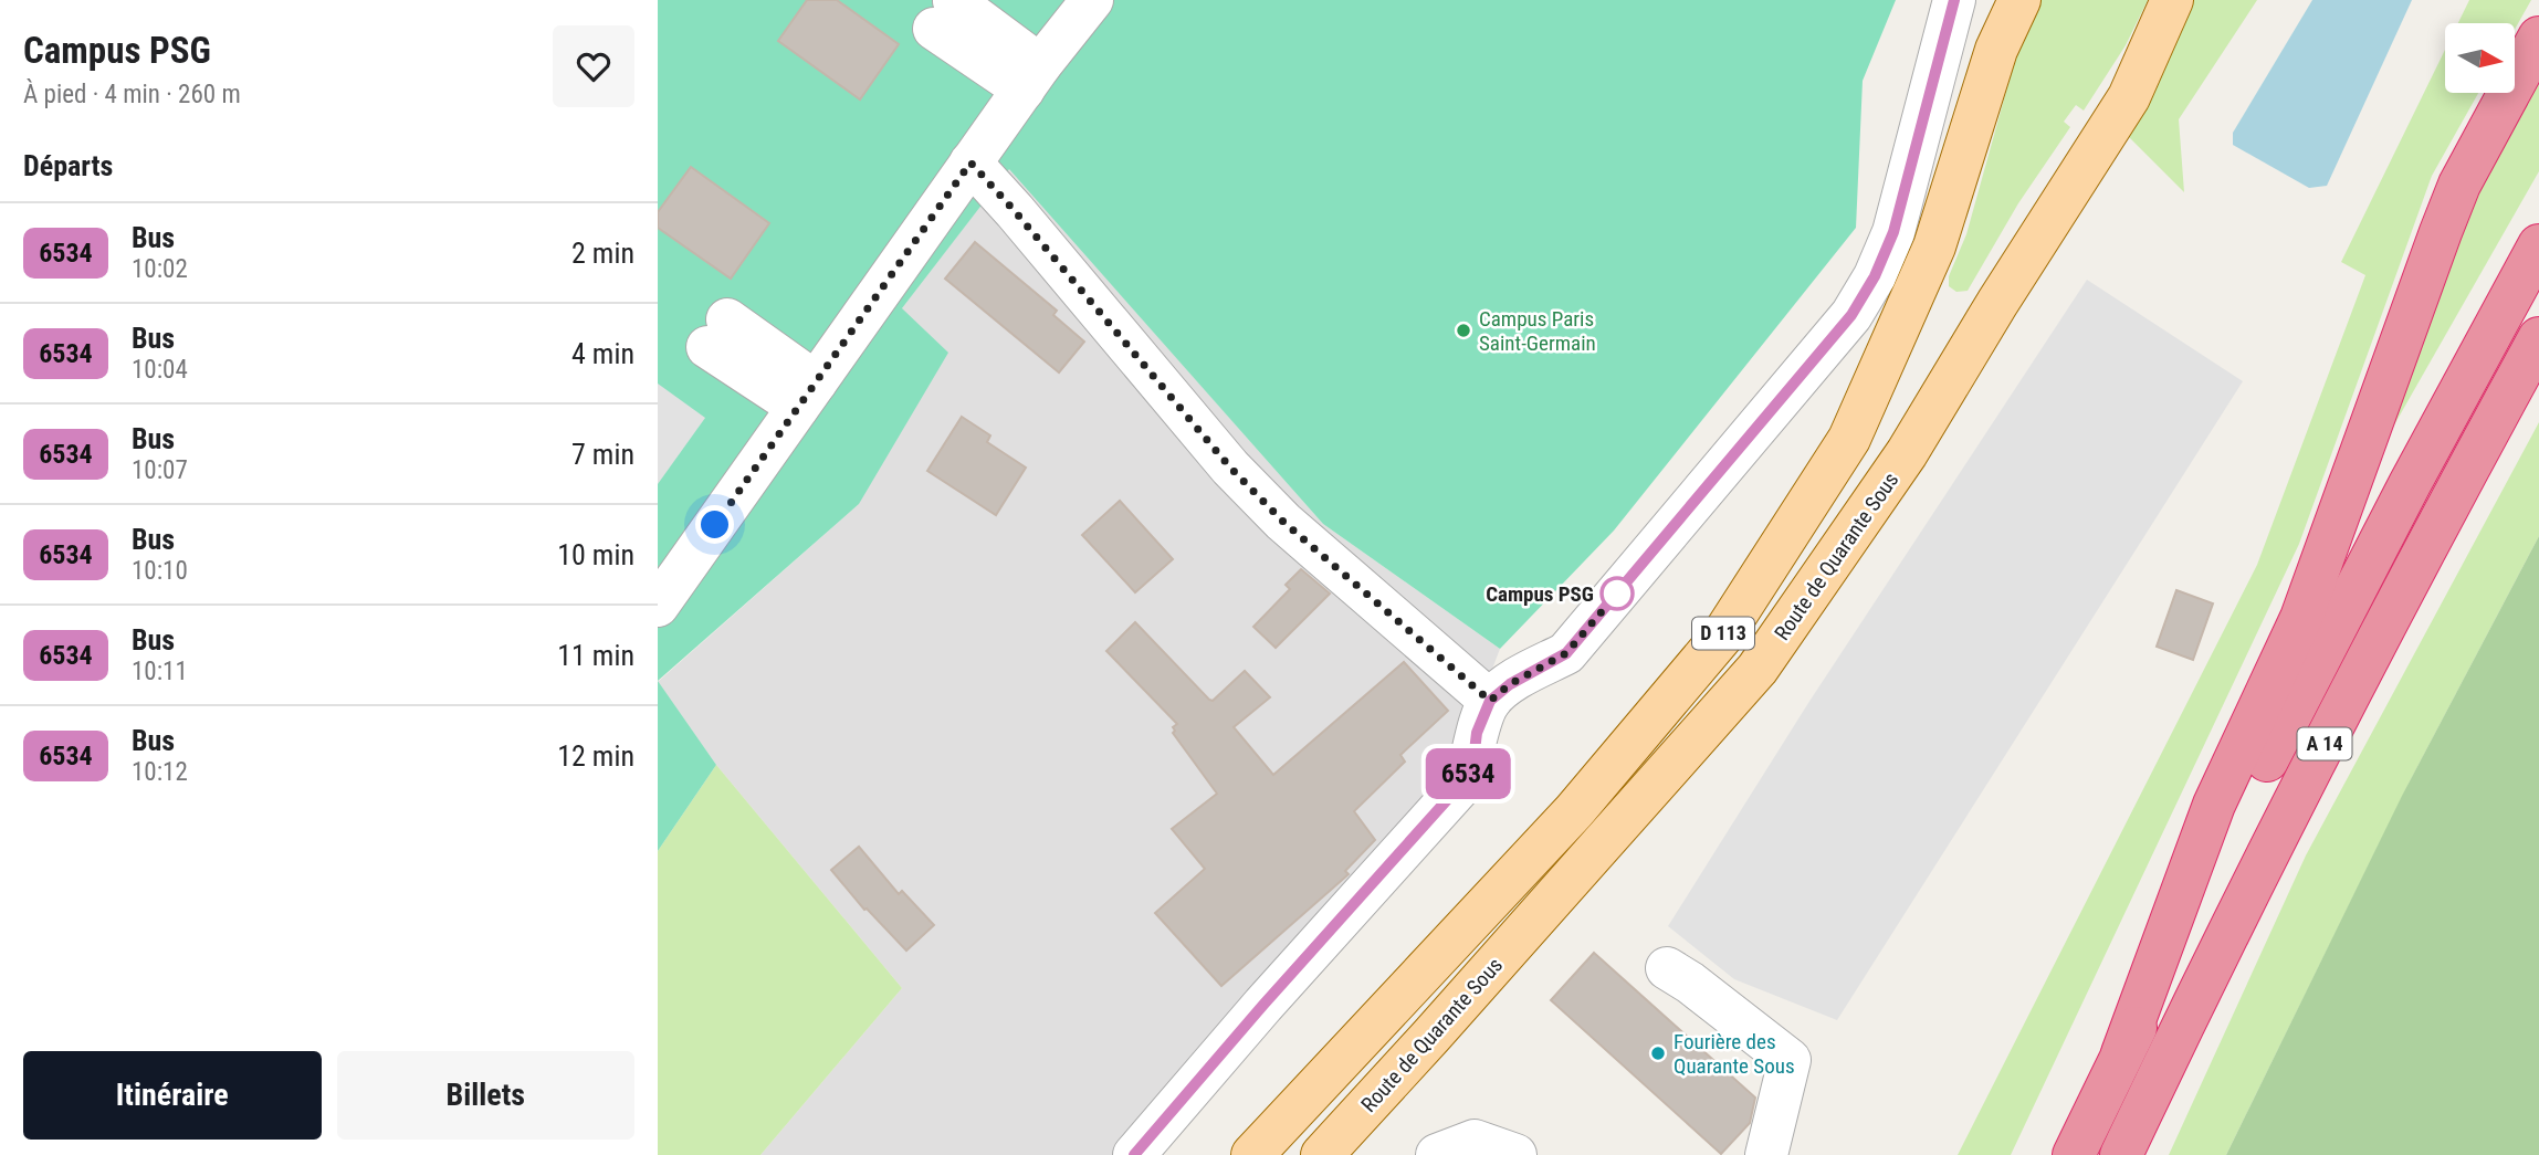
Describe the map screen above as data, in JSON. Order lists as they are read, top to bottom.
{
  "streets": {
    "highway": ["A 14"],
    "main road": ["Route de Quarante Sous", "D 113"]
  },
  "places": ["Campus Paris Saint-Germain", "Campus PSG", "Fourière des Quarante Sous"],
  "lines": ["bus line 6534"],
  "north": "right",
  "page": {
    "heading": [
      ["Campus PSG", "À pied · 4 min · 260 m"],
      "Départs"
    ],
    "on_map": "6534",
    "list": [
      {
        "mark": "6534",
        "name": "Bus",
        "note": "10:02",
        "value": "2 min"
      },
      {
        "mark": "6534",
        "name": "Bus",
        "note": "10:04",
        "value": "4 min"
      },
      {
        "mark": "6534",
        "name": "Bus",
        "note": "10:07",
        "value": "7 min"
      },
      {
        "mark": "6534",
        "name": "Bus",
        "note": "10:10",
        "value": "10 min"
      },
      {
        "mark": "6534",
        "name": "Bus",
        "note": "10:11",
        "value": "11 min"
      },
      {
        "mark": "6534",
        "name": "Bus",
        "note": "10:12",
        "value": "12 min"
      }
    ],
    "buttons": ["Itinéraire", "Billets"]
  }
}
